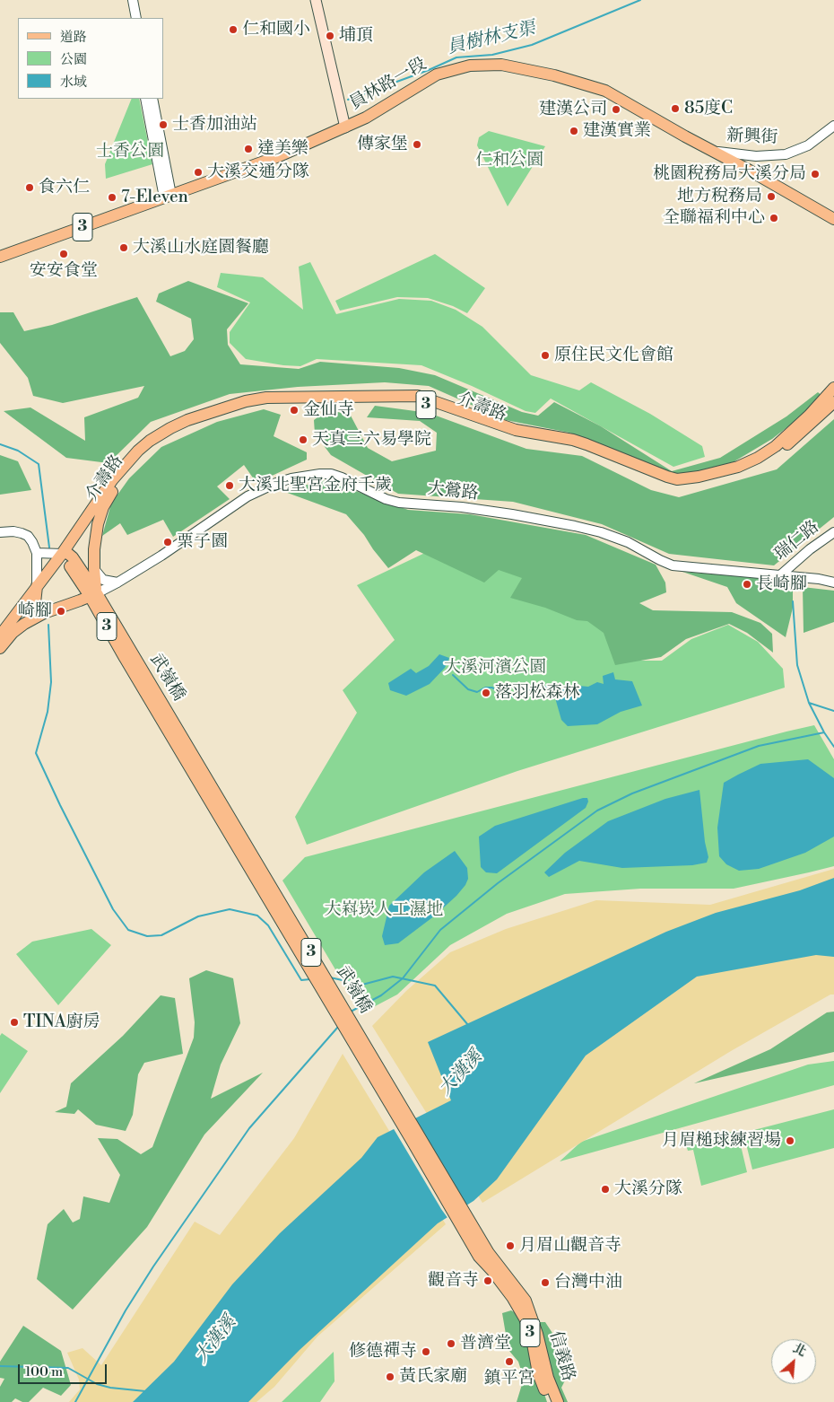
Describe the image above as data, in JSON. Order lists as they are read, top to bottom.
{
  "streets": {
    "main road": [
      "員林路一段",
      "3",
      "介壽路",
      "武嶺橋",
      "信義路"
    ],
    "street": ["新興街", "大鶯路", "瑞仁路"]
  },
  "crossings": [
    ["員林路一段", "新興街"],
    ["介壽路", "大鶯路"],
    ["介壽路", "武嶺橋"],
    ["大鶯路", "瑞仁路"],
    ["大鶯路", "武嶺橋"],
    ["武嶺橋", "信義路"]
  ],
  "water": ["員樹林支渠", "大漢溪"],
  "parks": [
    "士香公園",
    "仁和公園",
    "大溪河濱公園",
    "大嵙崁人工濕地"
  ],
  "places": [
    "仁和國小",
    "埔頂",
    "85度C",
    "建漢公司",
    "士香加油站",
    "建漢實業",
    "傳家堡",
    "達美樂",
    "大溪交通分隊",
    "桃園稅務局大溪分局",
    "食六仁",
    "地方稅務局",
    "7-Eleven",
    "全聯福利中心",
    "大溪山水庭園餐廳",
    "安安食堂",
    "原住民文化會館",
    "金仙寺",
    "天真三六易學院",
    "大溪北聖宮金府千歲",
    "栗子園",
    "長崎腳",
    "崎腳",
    "落羽松森林",
    "TINA廚房",
    "月眉槌球練習場",
    "大溪分隊",
    "月眉山觀音寺",
    "觀音寺",
    "台灣中油",
    "普濟堂",
    "修德禪寺",
    "鎮平宮",
    "黃氏家廟"
  ],
  "legend": ["道路", "公園", "水域"],
  "scale_bar": "100 m",
  "north": "top right"
}
